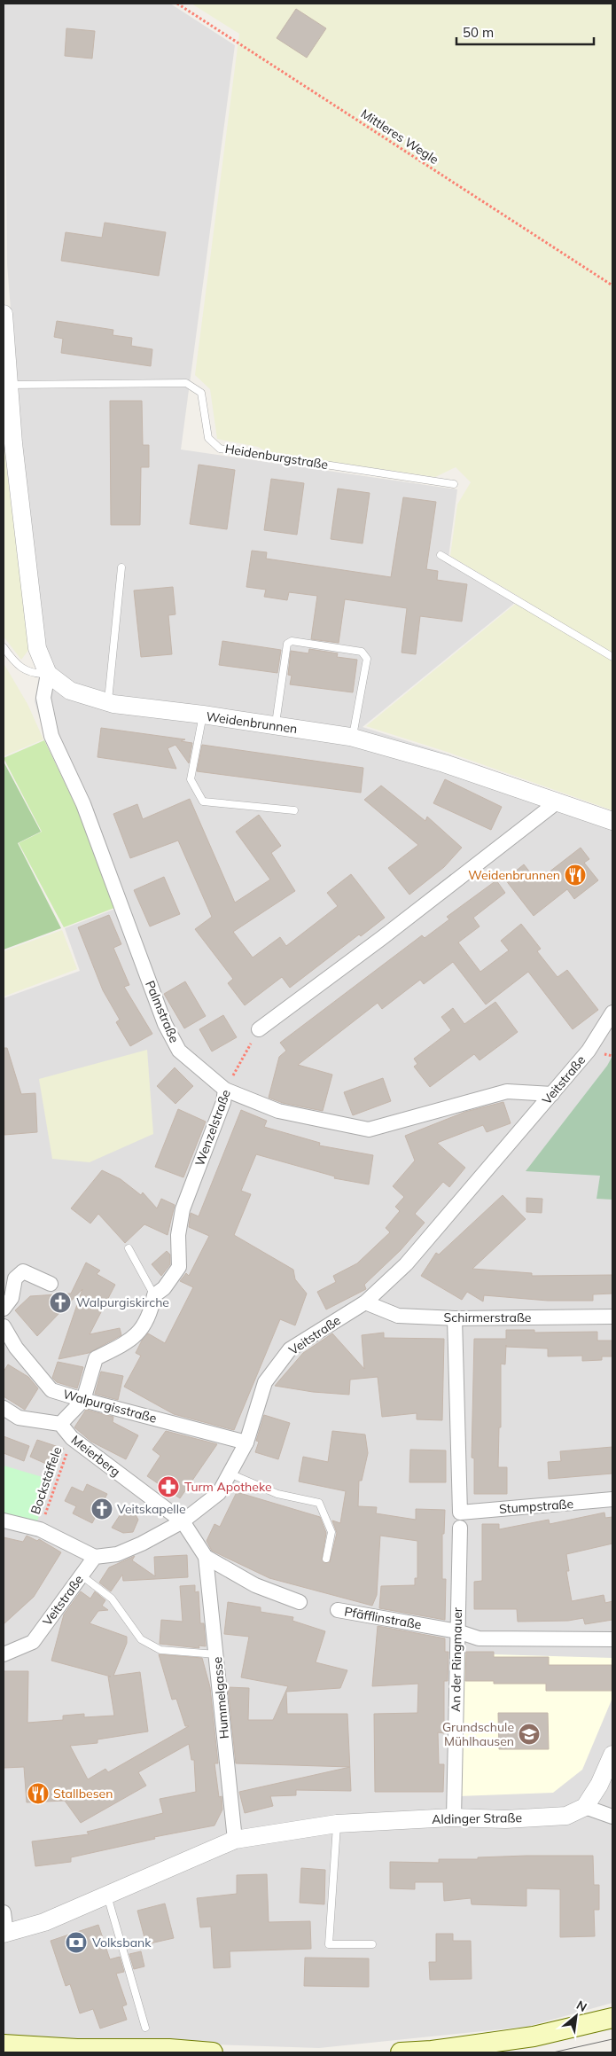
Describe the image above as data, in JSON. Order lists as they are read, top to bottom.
{
  "streets": {
    "street": [
      "Weidenbrunnen",
      "Palmstraße",
      "Veitstraße",
      "Wenzelstraße",
      "Schirmerstraße",
      "Walpurgisstraße",
      "Meierberg",
      "Stumpstraße",
      "Pfäfflinstraße",
      "An der Ringmauer",
      "Hummelgasse",
      "Aldinger Straße"
    ],
    "lane": ["Heidenburgstraße"],
    "path": ["Mittleres Wegle", "Bockstäffele"]
  },
  "crossings": [
    ["Weidenbrunnen", "Palmstraße"],
    ["Palmstraße", "Veitstraße"],
    ["Palmstraße", "Wenzelstraße"],
    ["Veitstraße", "Schirmerstraße"],
    ["Veitstraße", "Walpurgisstraße"],
    ["Veitstraße", "Meierberg"],
    ["Wenzelstraße", "Walpurgisstraße"],
    ["Wenzelstraße", "Meierberg"],
    ["Schirmerstraße", "Stumpstraße"],
    ["Meierberg", "Bockstäffele"],
    ["Pfäfflinstraße", "An der Ringmauer"],
    ["An der Ringmauer", "Aldinger Straße"],
    ["Hummelgasse", "Aldinger Straße"]
  ],
  "places": {
    "restaurant": ["Weidenbrunnen", "Stallbesen"],
    "church": ["Walpurgiskirche", "Veitskapelle"],
    "pharmacy": ["Turm Apotheke"],
    "school or university": ["Grundschule Mühlhausen"],
    "bank": ["Volksbank"]
  },
  "scale_bar": "50 m",
  "north": "top right"
}
